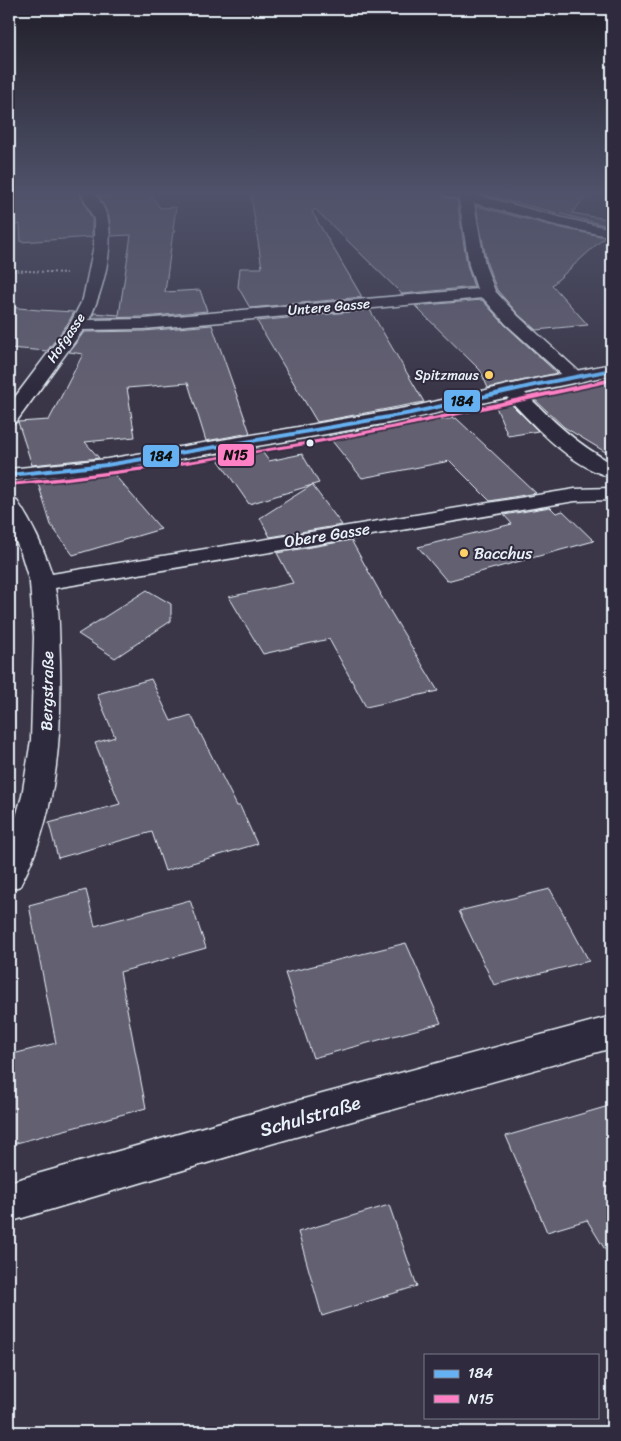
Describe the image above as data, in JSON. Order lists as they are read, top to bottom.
{
  "streets": {
    "street": [
      "Untere Gasse",
      "Hofgasse",
      "Obere Gasse",
      "Bergstraße",
      "Schulstraße"
    ]
  },
  "crossings": [
    ["Untere Gasse", "Hofgasse"],
    ["Obere Gasse", "Bergstraße"]
  ],
  "places": ["Spitzmaus", "Bacchus"],
  "lines": ["transit line 184", "transit line N15"],
  "legend": ["184", "N15"]
}
